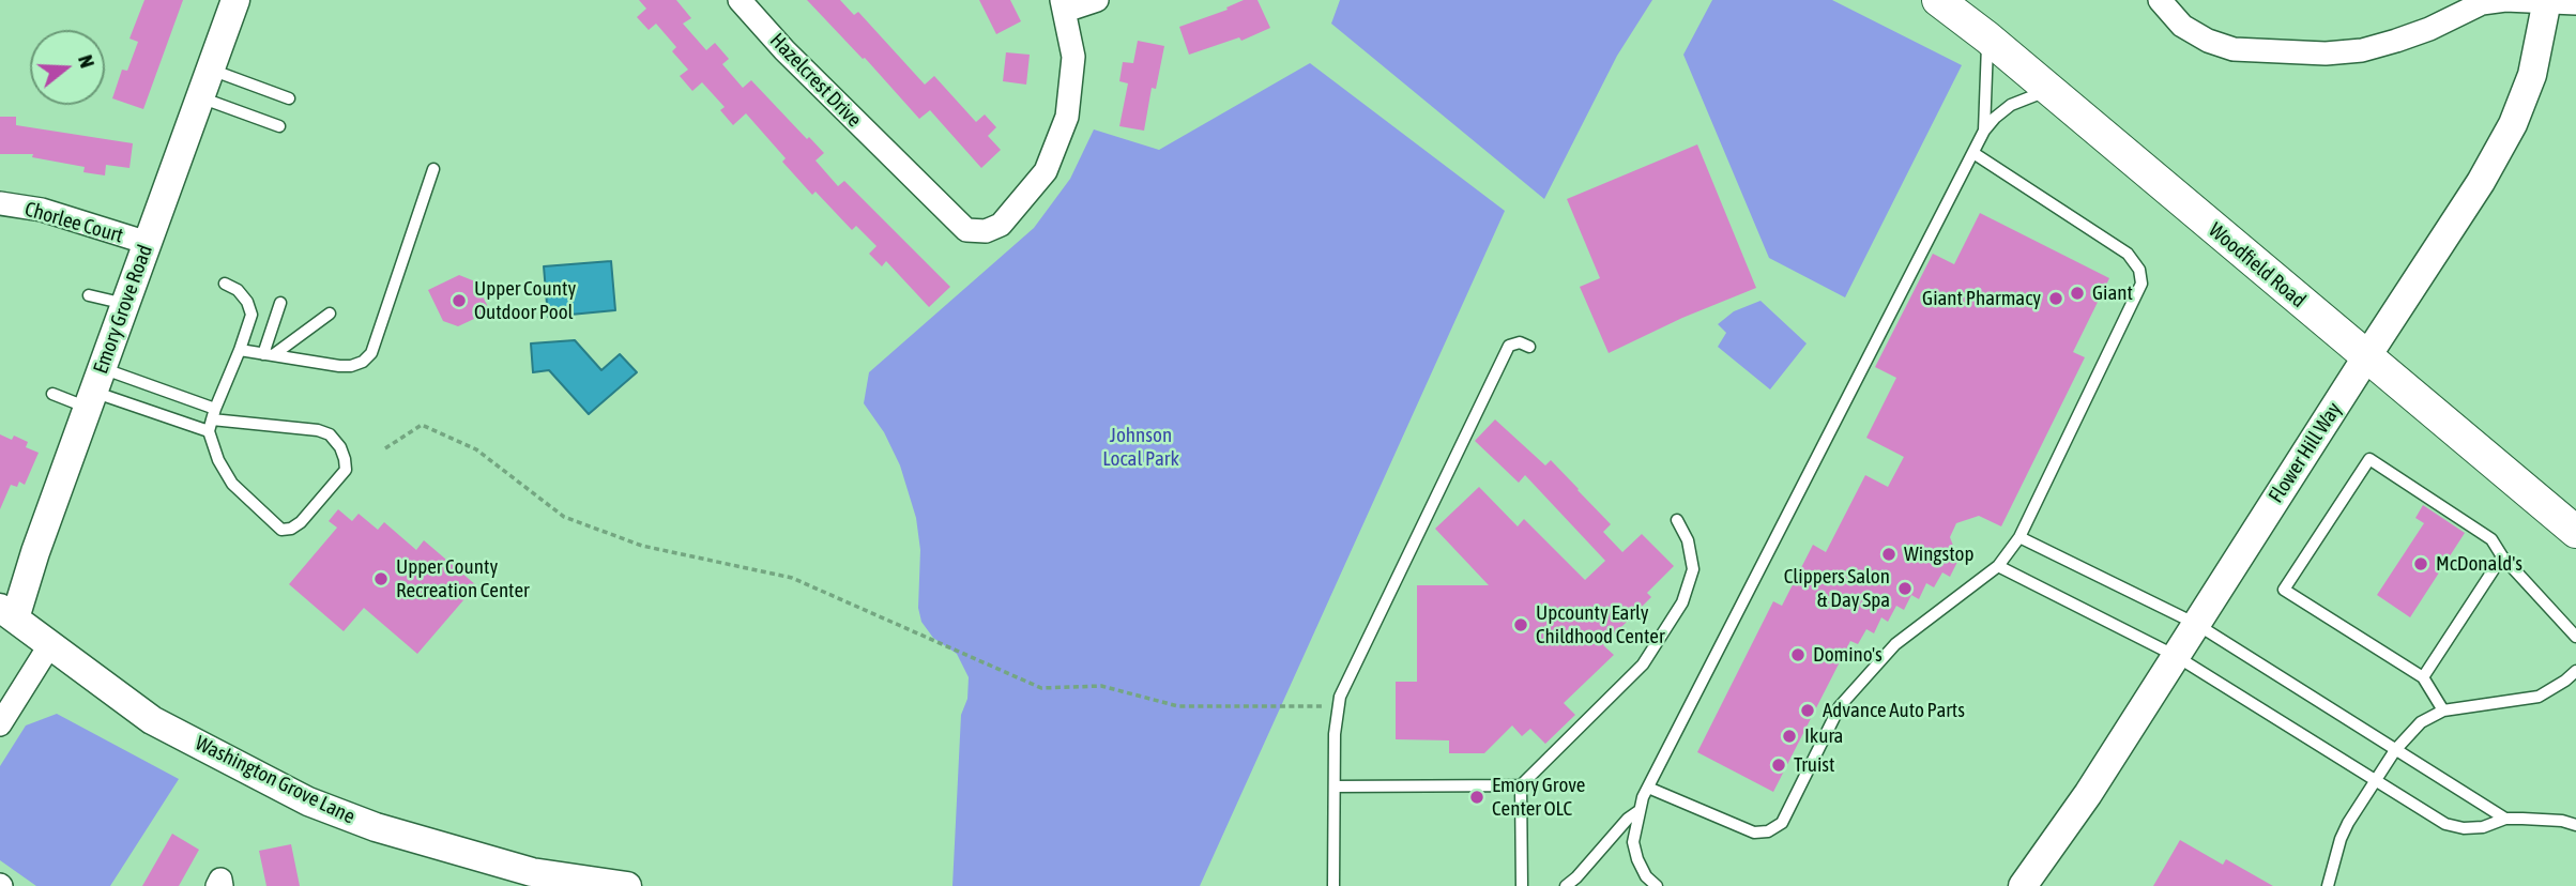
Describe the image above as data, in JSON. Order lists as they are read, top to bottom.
{
  "streets": {
    "main road": ["Woodfield Road"],
    "street": [
      "Hazelcrest Drive",
      "Chorlee Court",
      "Emory Grove Road",
      "Flower Hill Way",
      "Washington Grove Lane"
    ]
  },
  "crossings": [
    ["Chorlee Court", "Emory Grove Road"],
    ["Woodfield Road", "Flower Hill Way"],
    ["Emory Grove Road", "Washington Grove Lane"]
  ],
  "parks": ["Johnson Local Park"],
  "places": [
    "Giant",
    "Giant Pharmacy",
    "Upper County Outdoor Pool",
    "Wingstop",
    "McDonald's",
    "Upper County Recreation Center",
    "Clippers Salon & Day Spa",
    "Upcounty Early Childhood Center",
    "Domino's",
    "Advance Auto Parts",
    "Ikura",
    "Truist",
    "Emory Grove Center OLC"
  ],
  "north": "right"
}
